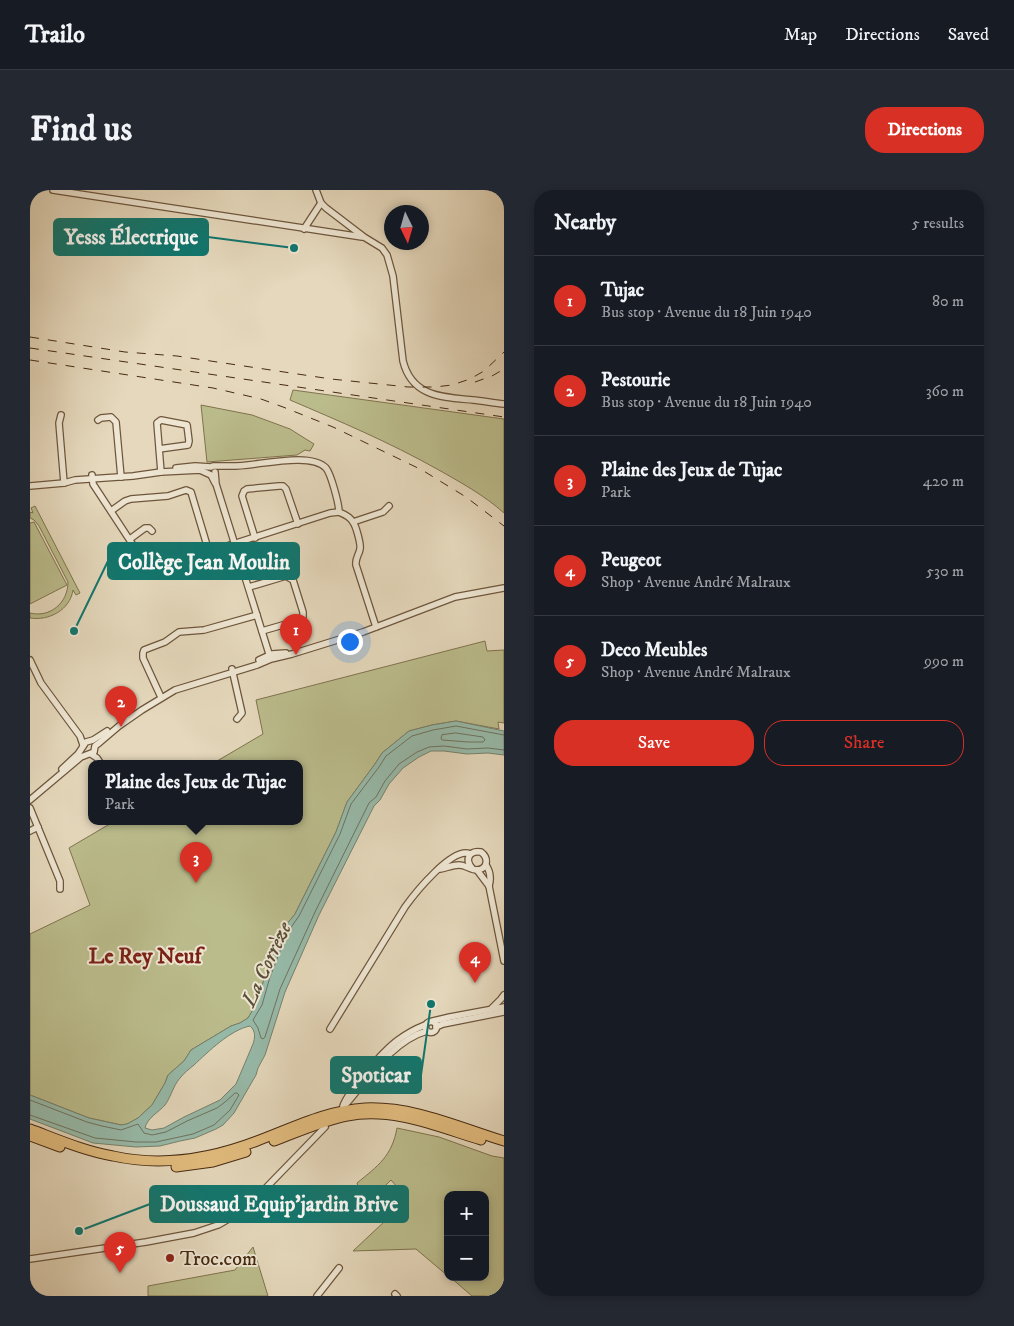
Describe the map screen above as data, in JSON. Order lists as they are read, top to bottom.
{
  "districts": ["Le Rey Neuf"],
  "water": ["La Corrèze"],
  "places": [
    "Yesss Électrique",
    "Collège Jean Moulin",
    "Spoticar",
    "Doussaud Equip'jardin Brive",
    "Troc.com"
  ],
  "north": "bottom",
  "page": {
    "header": "Trailo",
    "nav": ["Map", "Directions", "Saved"],
    "buttons": [
      "Directions",
      ["Save", "Share"]
    ],
    "title": "Find us",
    "heading": ["Nearby", "5 results"],
    "list": [
      {
        "mark": "1",
        "name": "Tujac",
        "note": "Bus stop · Avenue du 18 Juin 1940",
        "value": "80 m"
      },
      {
        "mark": "2",
        "name": "Pestourie",
        "note": "Bus stop · Avenue du 18 Juin 1940",
        "value": "360 m"
      },
      {
        "mark": "3",
        "name": "Plaine des Jeux de Tujac",
        "note": "Park",
        "value": "420 m"
      },
      {
        "mark": "4",
        "name": "Peugeot",
        "note": "Shop · Avenue André Malraux",
        "value": "530 m"
      },
      {
        "mark": "5",
        "name": "Deco Meubles",
        "note": "Shop · Avenue André Malraux",
        "value": "990 m"
      }
    ],
    "pins": [
      "1",
      "2",
      "3",
      "4",
      "5"
    ],
    "popup": ["Plaine des Jeux de Tujac", "Park"],
    "map_buttons": ["+", "−"]
  }
}
